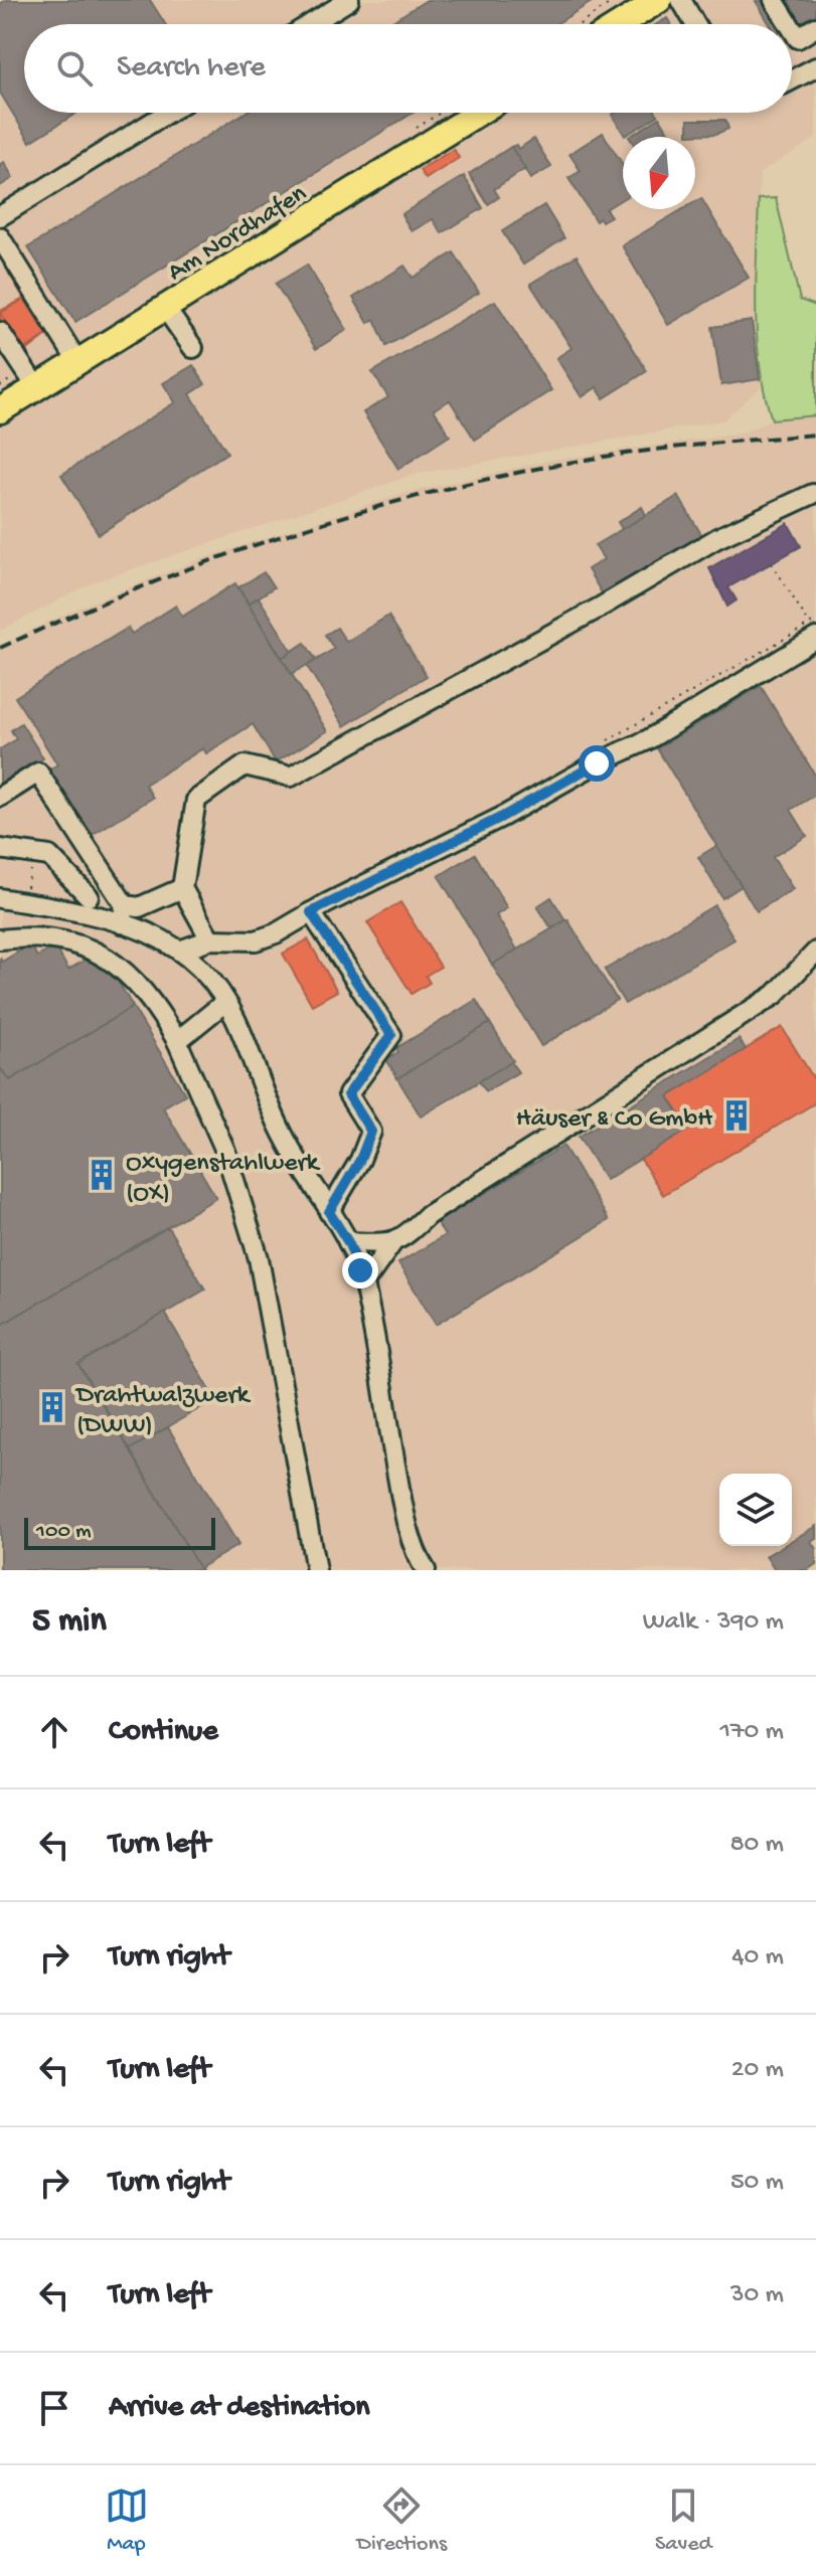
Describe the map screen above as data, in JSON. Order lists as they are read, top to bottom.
{
  "streets": {
    "main road": ["Am Nordhafen"]
  },
  "places": {
    "building": ["Häuser & Co GmbH", "Oxygenstahlwerk (OX)", "Drahtwalzwerk (DWW)"]
  },
  "scale_bar": "100 m",
  "north": "bottom",
  "page": {
    "search": "Search here",
    "scale": "100 m",
    "heading": ["5 min", "Walk · 390 m"],
    "list": [
      ["Continue", "170 m"],
      ["Turn left", "80 m"],
      ["Turn right", "40 m"],
      ["Turn left", "20 m"],
      ["Turn right", "50 m"],
      ["Turn left", "30 m"],
      "Arrive at destination"
    ],
    "nav": ["Map", "Directions", "Saved"]
  }
}
